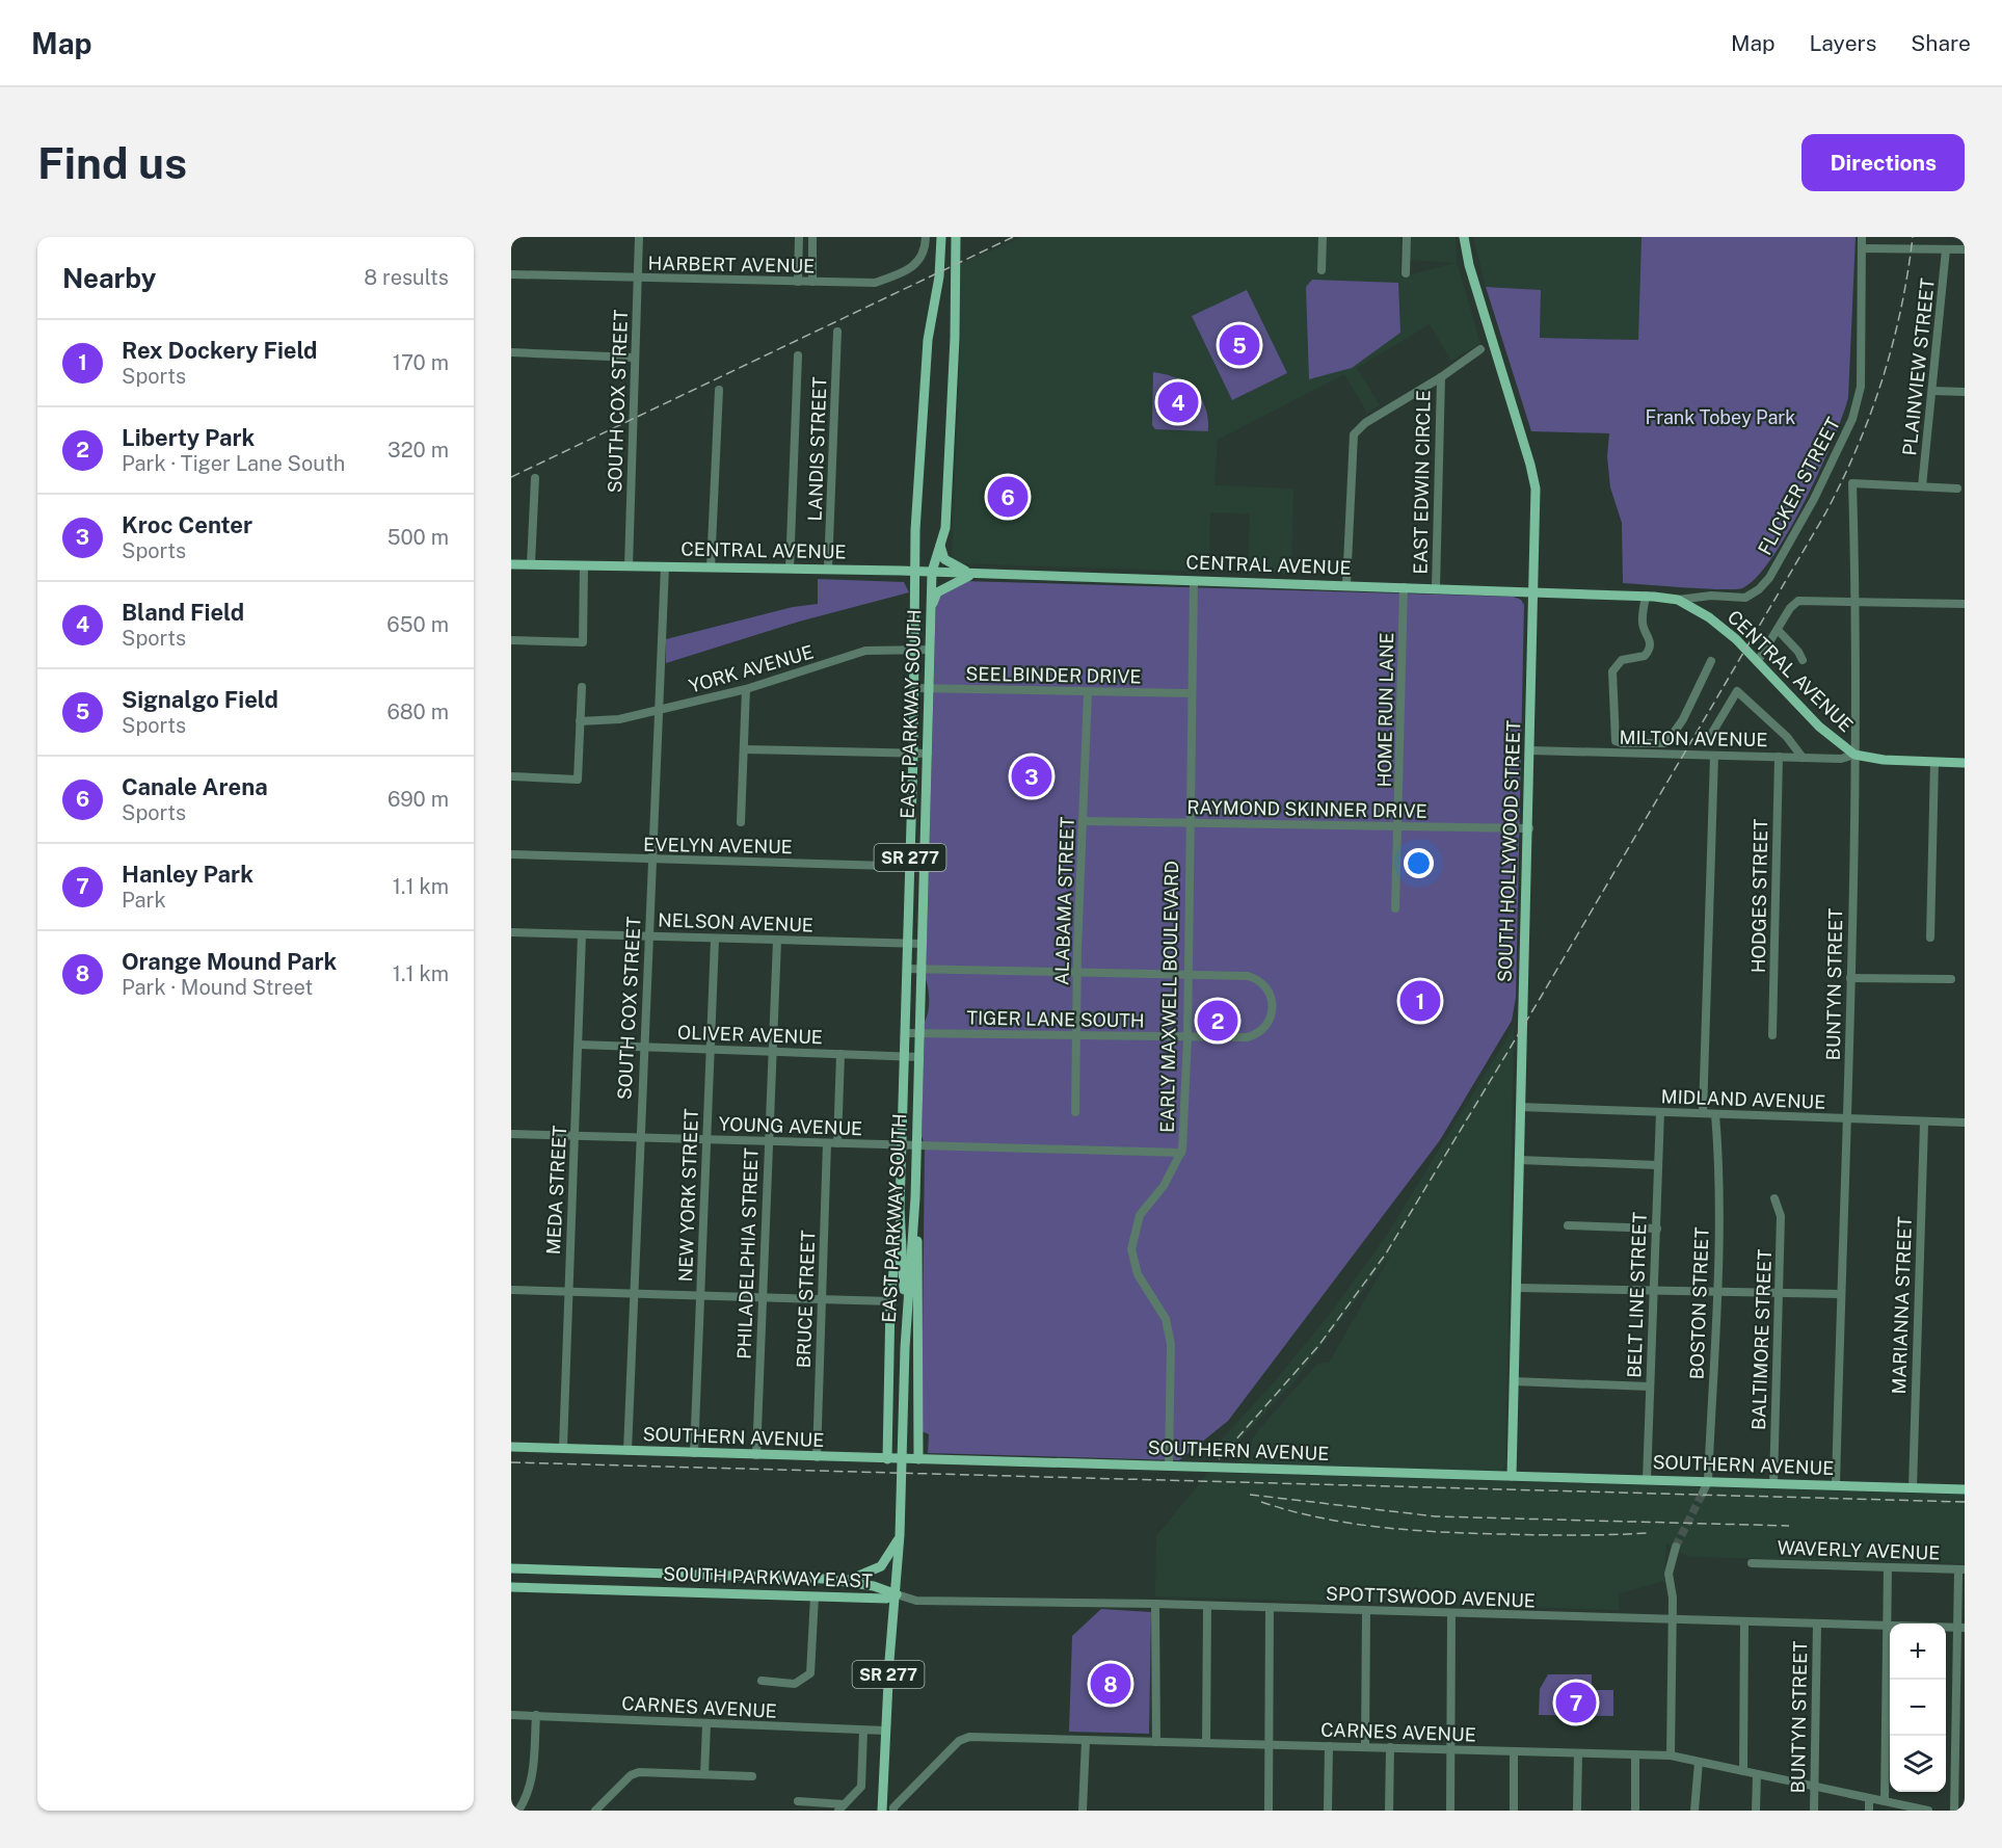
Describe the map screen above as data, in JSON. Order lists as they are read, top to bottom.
{
  "streets": {
    "main road": [
      "CENTRAL AVENUE",
      "EAST PARKWAY SOUTH",
      "SOUTH HOLLYWOOD STREET",
      "SR 277",
      "SOUTHERN AVENUE",
      "SOUTH PARKWAY EAST"
    ],
    "street": [
      "HARBERT AVENUE",
      "PLAINVIEW STREET",
      "SOUTH COX STREET",
      "LANDIS STREET",
      "EAST EDWIN CIRCLE",
      "FLICKER STREET",
      "YORK AVENUE",
      "SEELBINDER DRIVE",
      "HOME RUN LANE",
      "MILTON AVENUE",
      "RAYMOND SKINNER DRIVE",
      "EVELYN AVENUE",
      "HODGES STREET",
      "ALABAMA STREET",
      "NELSON AVENUE",
      "BUNTYN STREET",
      "EARLY MAXWELL BOULEVARD",
      "TIGER LANE SOUTH",
      "OLIVER AVENUE",
      "MIDLAND AVENUE",
      "YOUNG AVENUE",
      "MEDA STREET",
      "NEW YORK STREET",
      "PHILADELPHIA STREET",
      "BELT LINE STREET",
      "BRUCE STREET",
      "BOSTON STREET",
      "MARIANNA STREET",
      "BALTIMORE STREET",
      "WAVERLY AVENUE",
      "SPOTTSWOOD AVENUE",
      "CARNES AVENUE"
    ]
  },
  "crossings": [
    ["HARBERT AVENUE", "SOUTH COX STREET"],
    ["PLAINVIEW STREET", "BUNTYN STREET"],
    ["SOUTH COX STREET", "CENTRAL AVENUE"],
    ["SOUTH COX STREET", "YORK AVENUE"],
    ["SOUTH COX STREET", "EVELYN AVENUE"],
    ["SOUTH COX STREET", "NELSON AVENUE"],
    ["SOUTH COX STREET", "OLIVER AVENUE"],
    ["SOUTH COX STREET", "YOUNG AVENUE"],
    ["SOUTH COX STREET", "SOUTHERN AVENUE"],
    ["LANDIS STREET", "CENTRAL AVENUE"],
    ["EAST EDWIN CIRCLE", "CENTRAL AVENUE"],
    ["FLICKER STREET", "CENTRAL AVENUE"],
    ["CENTRAL AVENUE", "HOME RUN LANE"],
    ["CENTRAL AVENUE", "EAST PARKWAY SOUTH"],
    ["CENTRAL AVENUE", "MILTON AVENUE"],
    ["CENTRAL AVENUE", "SOUTH HOLLYWOOD STREET"],
    ["CENTRAL AVENUE", "BUNTYN STREET"],
    ["CENTRAL AVENUE", "EARLY MAXWELL BOULEVARD"],
    ["YORK AVENUE", "EAST PARKWAY SOUTH"],
    ["SEELBINDER DRIVE", "EAST PARKWAY SOUTH"],
    ["SEELBINDER DRIVE", "ALABAMA STREET"],
    ["SEELBINDER DRIVE", "EARLY MAXWELL BOULEVARD"],
    ["HOME RUN LANE", "RAYMOND SKINNER DRIVE"],
    ["EAST PARKWAY SOUTH", "EVELYN AVENUE"],
    ["EAST PARKWAY SOUTH", "SR 277"],
    ["EAST PARKWAY SOUTH", "NELSON AVENUE"],
    ["EAST PARKWAY SOUTH", "TIGER LANE SOUTH"],
    ["EAST PARKWAY SOUTH", "OLIVER AVENUE"],
    ["EAST PARKWAY SOUTH", "YOUNG AVENUE"],
    ["EAST PARKWAY SOUTH", "SOUTH PARKWAY EAST"],
    ["EAST PARKWAY SOUTH", "SPOTTSWOOD AVENUE"],
    ["MILTON AVENUE", "SOUTH HOLLYWOOD STREET"],
    ["MILTON AVENUE", "HODGES STREET"],
    ["MILTON AVENUE", "BUNTYN STREET"],
    ["RAYMOND SKINNER DRIVE", "SOUTH HOLLYWOOD STREET"],
    ["RAYMOND SKINNER DRIVE", "ALABAMA STREET"],
    ["RAYMOND SKINNER DRIVE", "EARLY MAXWELL BOULEVARD"],
    ["SOUTH HOLLYWOOD STREET", "MIDLAND AVENUE"],
    ["SOUTH HOLLYWOOD STREET", "SOUTHERN AVENUE"],
    ["SR 277", "SOUTH PARKWAY EAST"],
    ["SR 277", "SPOTTSWOOD AVENUE"],
    ["SR 277", "CARNES AVENUE"],
    ["ALABAMA STREET", "TIGER LANE SOUTH"],
    ["NELSON AVENUE", "MEDA STREET"],
    ["NELSON AVENUE", "NEW YORK STREET"],
    ["NELSON AVENUE", "PHILADELPHIA STREET"],
    ["BUNTYN STREET", "MIDLAND AVENUE"],
    ["BUNTYN STREET", "SOUTHERN AVENUE"],
    ["BUNTYN STREET", "SPOTTSWOOD AVENUE"],
    ["BUNTYN STREET", "CARNES AVENUE"],
    ["EARLY MAXWELL BOULEVARD", "TIGER LANE SOUTH"],
    ["EARLY MAXWELL BOULEVARD", "YOUNG AVENUE"],
    ["EARLY MAXWELL BOULEVARD", "SOUTHERN AVENUE"],
    ["OLIVER AVENUE", "MEDA STREET"],
    ["OLIVER AVENUE", "NEW YORK STREET"],
    ["OLIVER AVENUE", "PHILADELPHIA STREET"],
    ["MIDLAND AVENUE", "BELT LINE STREET"],
    ["MIDLAND AVENUE", "BOSTON STREET"],
    ["MIDLAND AVENUE", "MARIANNA STREET"],
    ["YOUNG AVENUE", "MEDA STREET"],
    ["YOUNG AVENUE", "NEW YORK STREET"],
    ["YOUNG AVENUE", "PHILADELPHIA STREET"],
    ["YOUNG AVENUE", "BRUCE STREET"],
    ["MEDA STREET", "SOUTHERN AVENUE"],
    ["NEW YORK STREET", "SOUTHERN AVENUE"],
    ["PHILADELPHIA STREET", "SOUTHERN AVENUE"],
    ["BELT LINE STREET", "SOUTHERN AVENUE"],
    ["BRUCE STREET", "SOUTHERN AVENUE"],
    ["BOSTON STREET", "SOUTHERN AVENUE"],
    ["MARIANNA STREET", "SOUTHERN AVENUE"],
    ["BALTIMORE STREET", "SOUTHERN AVENUE"],
    ["SOUTH PARKWAY EAST", "SPOTTSWOOD AVENUE"]
  ],
  "parks": ["Frank Tobey Park"],
  "page": {
    "header": "Map",
    "nav": ["Map", "Layers", "Share"],
    "buttons": "Directions",
    "title": "Find us",
    "heading": ["Nearby", "8 results"],
    "list": [
      {
        "mark": "1",
        "name": "Rex Dockery Field",
        "note": "Sports",
        "value": "170 m"
      },
      {
        "mark": "2",
        "name": "Liberty Park",
        "note": "Park · Tiger Lane South",
        "value": "320 m"
      },
      {
        "mark": "3",
        "name": "Kroc Center",
        "note": "Sports",
        "value": "500 m"
      },
      {
        "mark": "4",
        "name": "Bland Field",
        "note": "Sports",
        "value": "650 m"
      },
      {
        "mark": "5",
        "name": "Signalgo Field",
        "note": "Sports",
        "value": "680 m"
      },
      {
        "mark": "6",
        "name": "Canale Arena",
        "note": "Sports",
        "value": "690 m"
      },
      {
        "mark": "7",
        "name": "Hanley Park",
        "note": "Park",
        "value": "1.1 km"
      },
      {
        "mark": "8",
        "name": "Orange Mound Park",
        "note": "Park · Mound Street",
        "value": "1.1 km"
      }
    ],
    "pins": [
      "5",
      "4",
      "6",
      "3",
      "1",
      "2",
      "8",
      "7"
    ],
    "map_buttons": ["+", "−"]
  }
}
